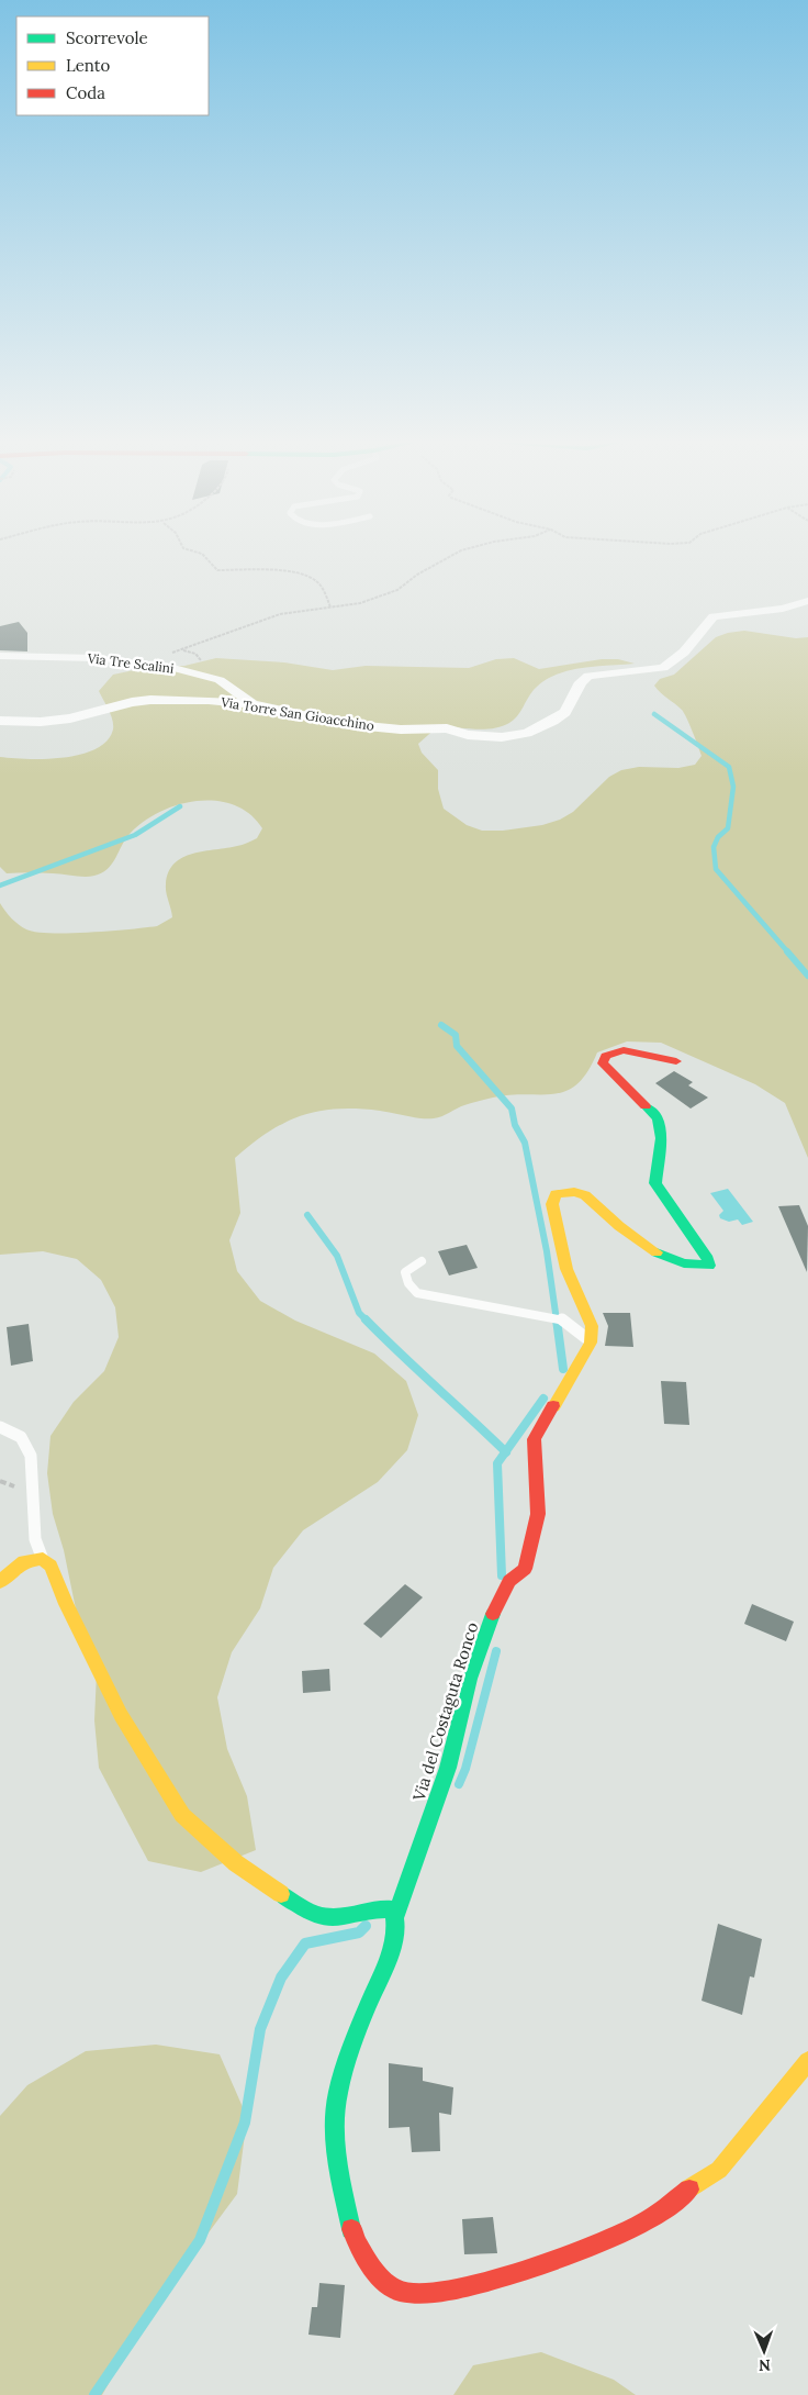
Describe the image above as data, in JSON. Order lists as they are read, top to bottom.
{
  "streets": {
    "street": ["Via Tre Scalini", "Via Torre San Gioacchino", "Via del Costaguta Ronco"]
  },
  "crossings": [
    ["Via Tre Scalini", "Via Torre San Gioacchino"]
  ],
  "legend": ["Scorrevole", "Lento", "Coda"],
  "north": "bottom"
}
